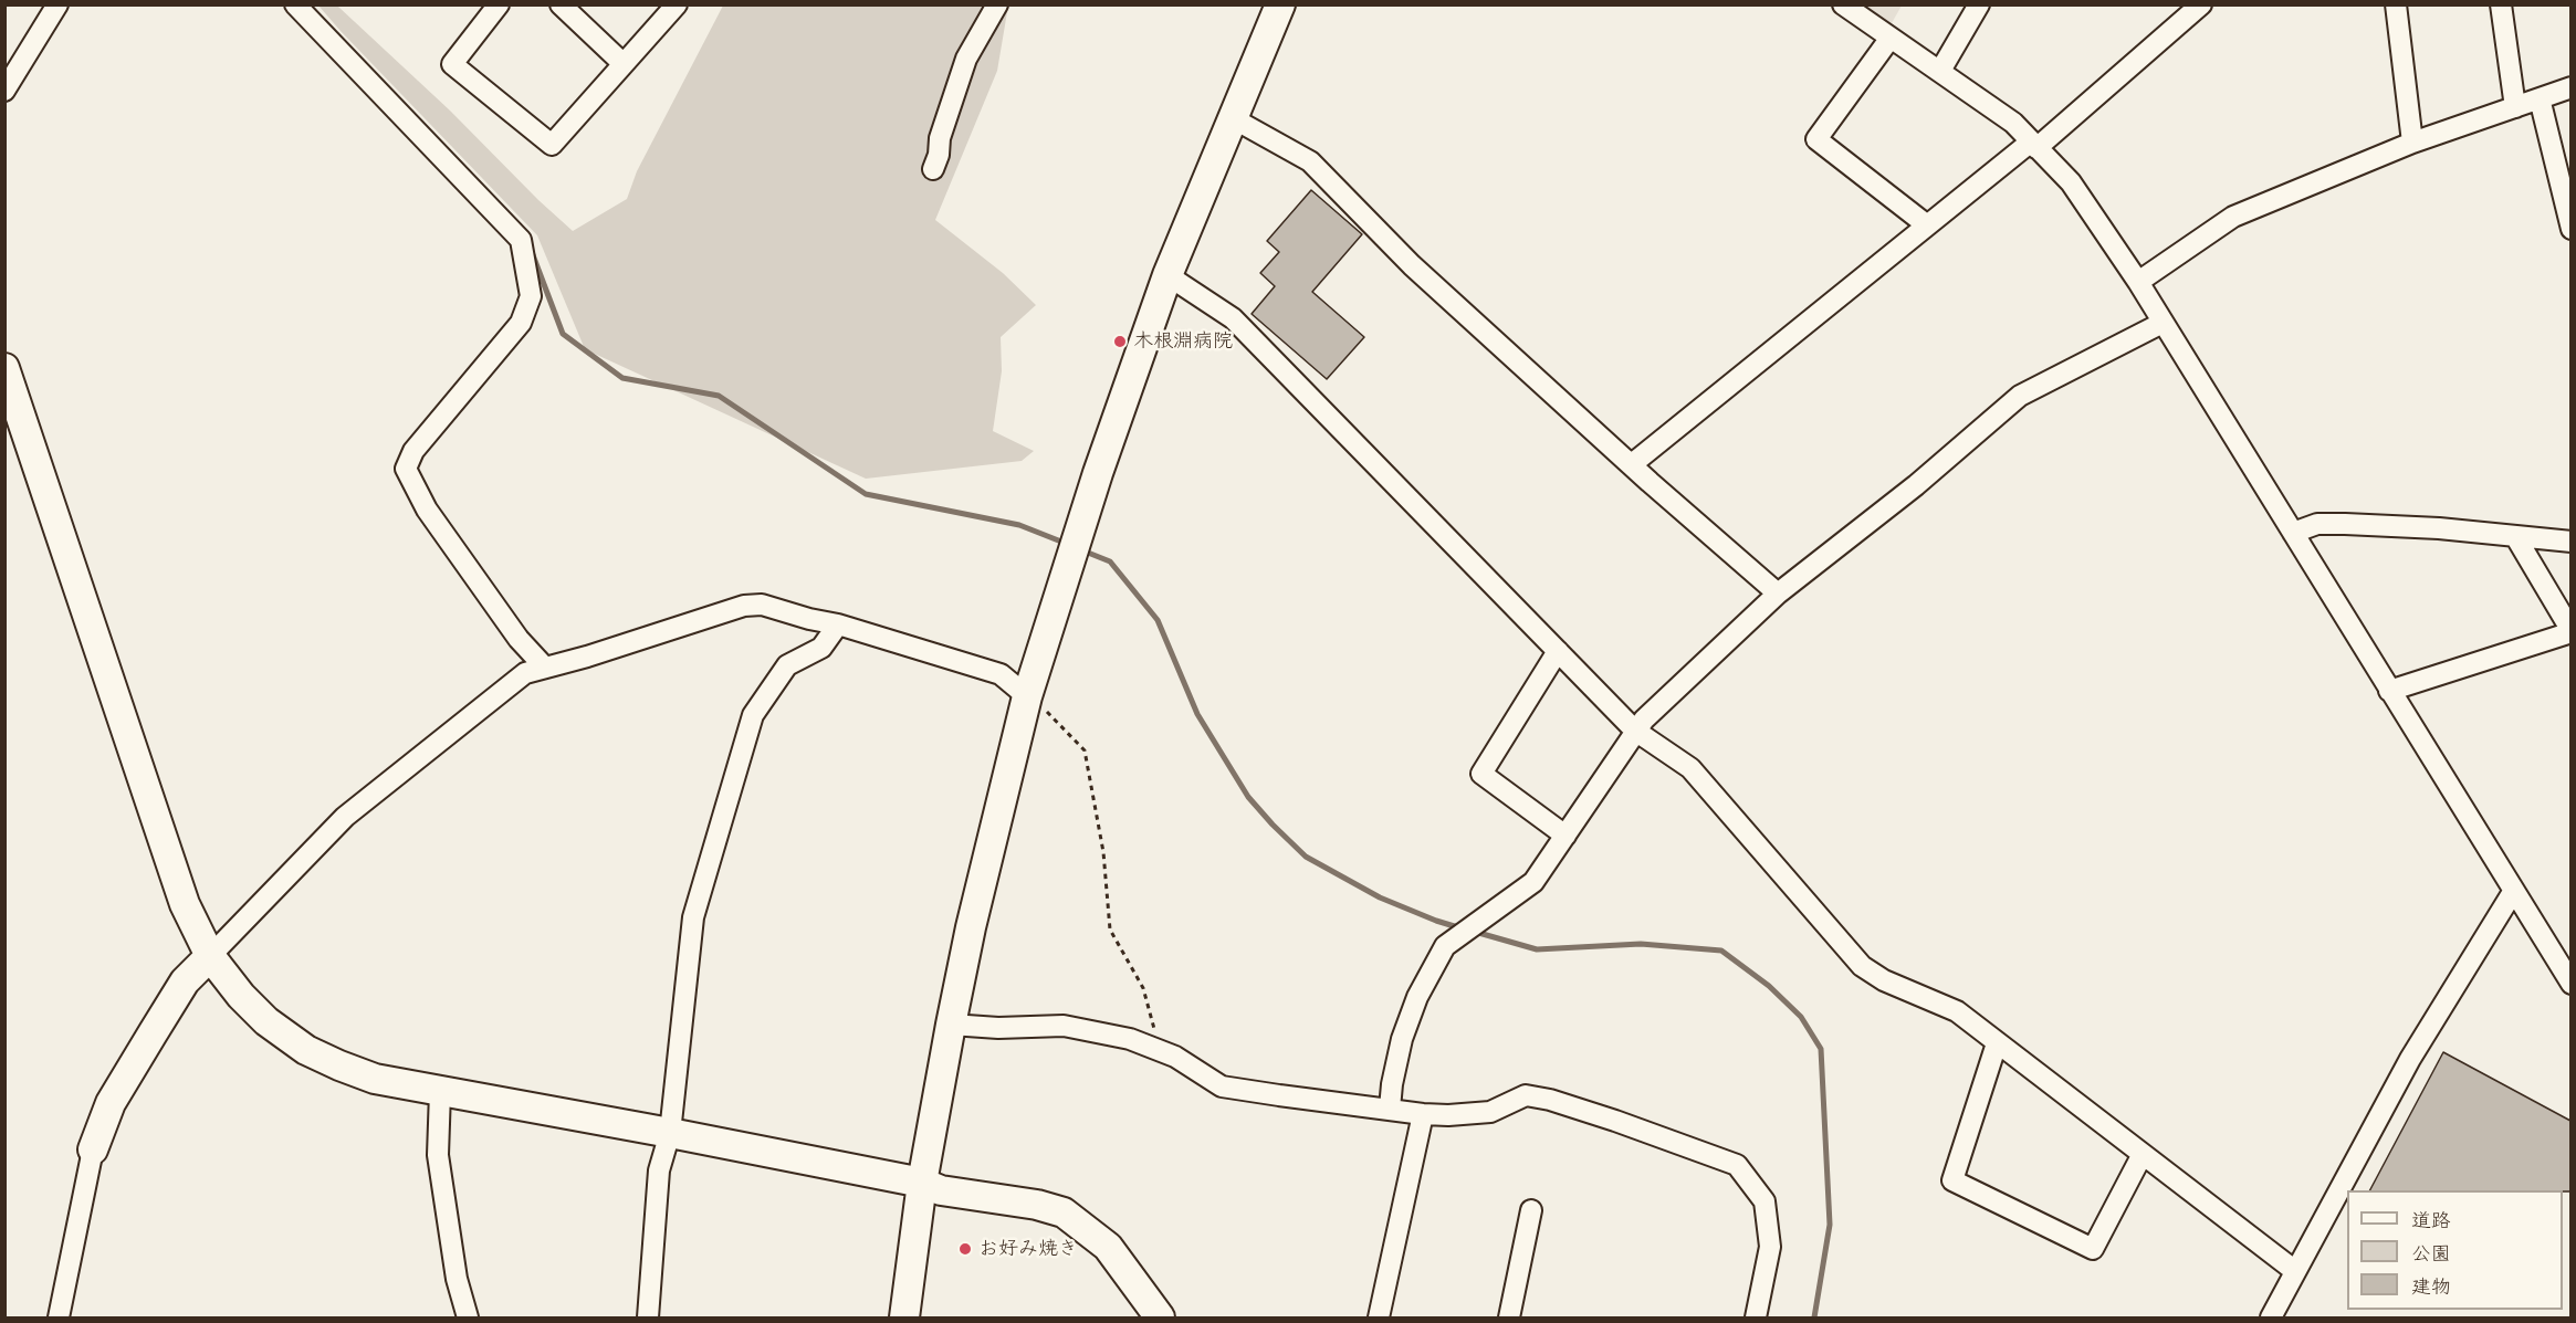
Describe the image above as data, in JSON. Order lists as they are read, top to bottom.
{
  "places": ["木根淵病院", "お好み焼き"],
  "legend": ["道路", "公園", "建物"]
}
